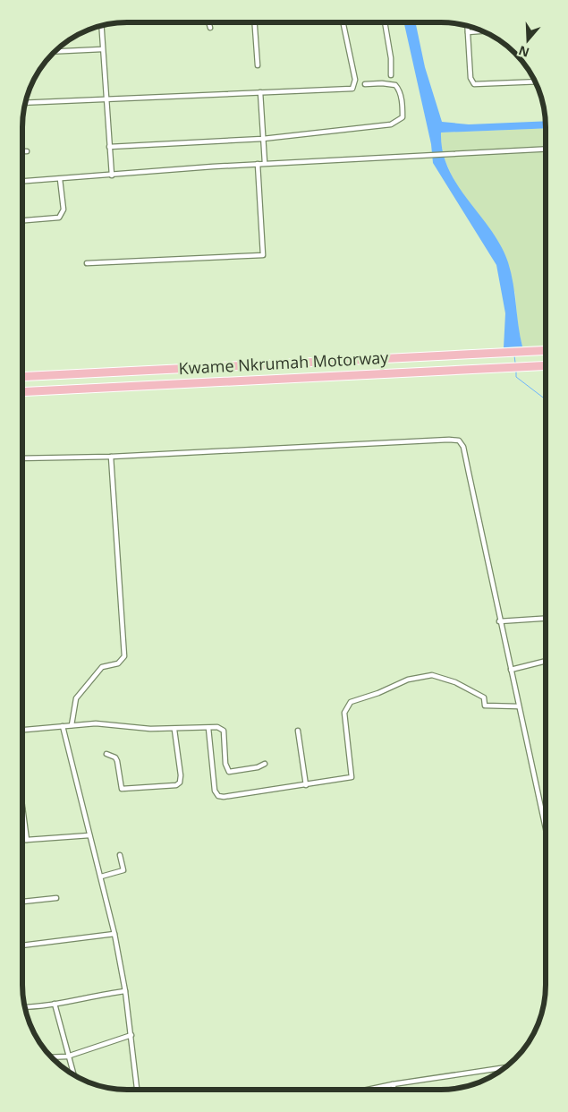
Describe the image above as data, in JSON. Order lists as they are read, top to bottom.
{
  "streets": {
    "highway": ["Kwame Nkrumah Motorway"]
  },
  "north": "bottom"
}
